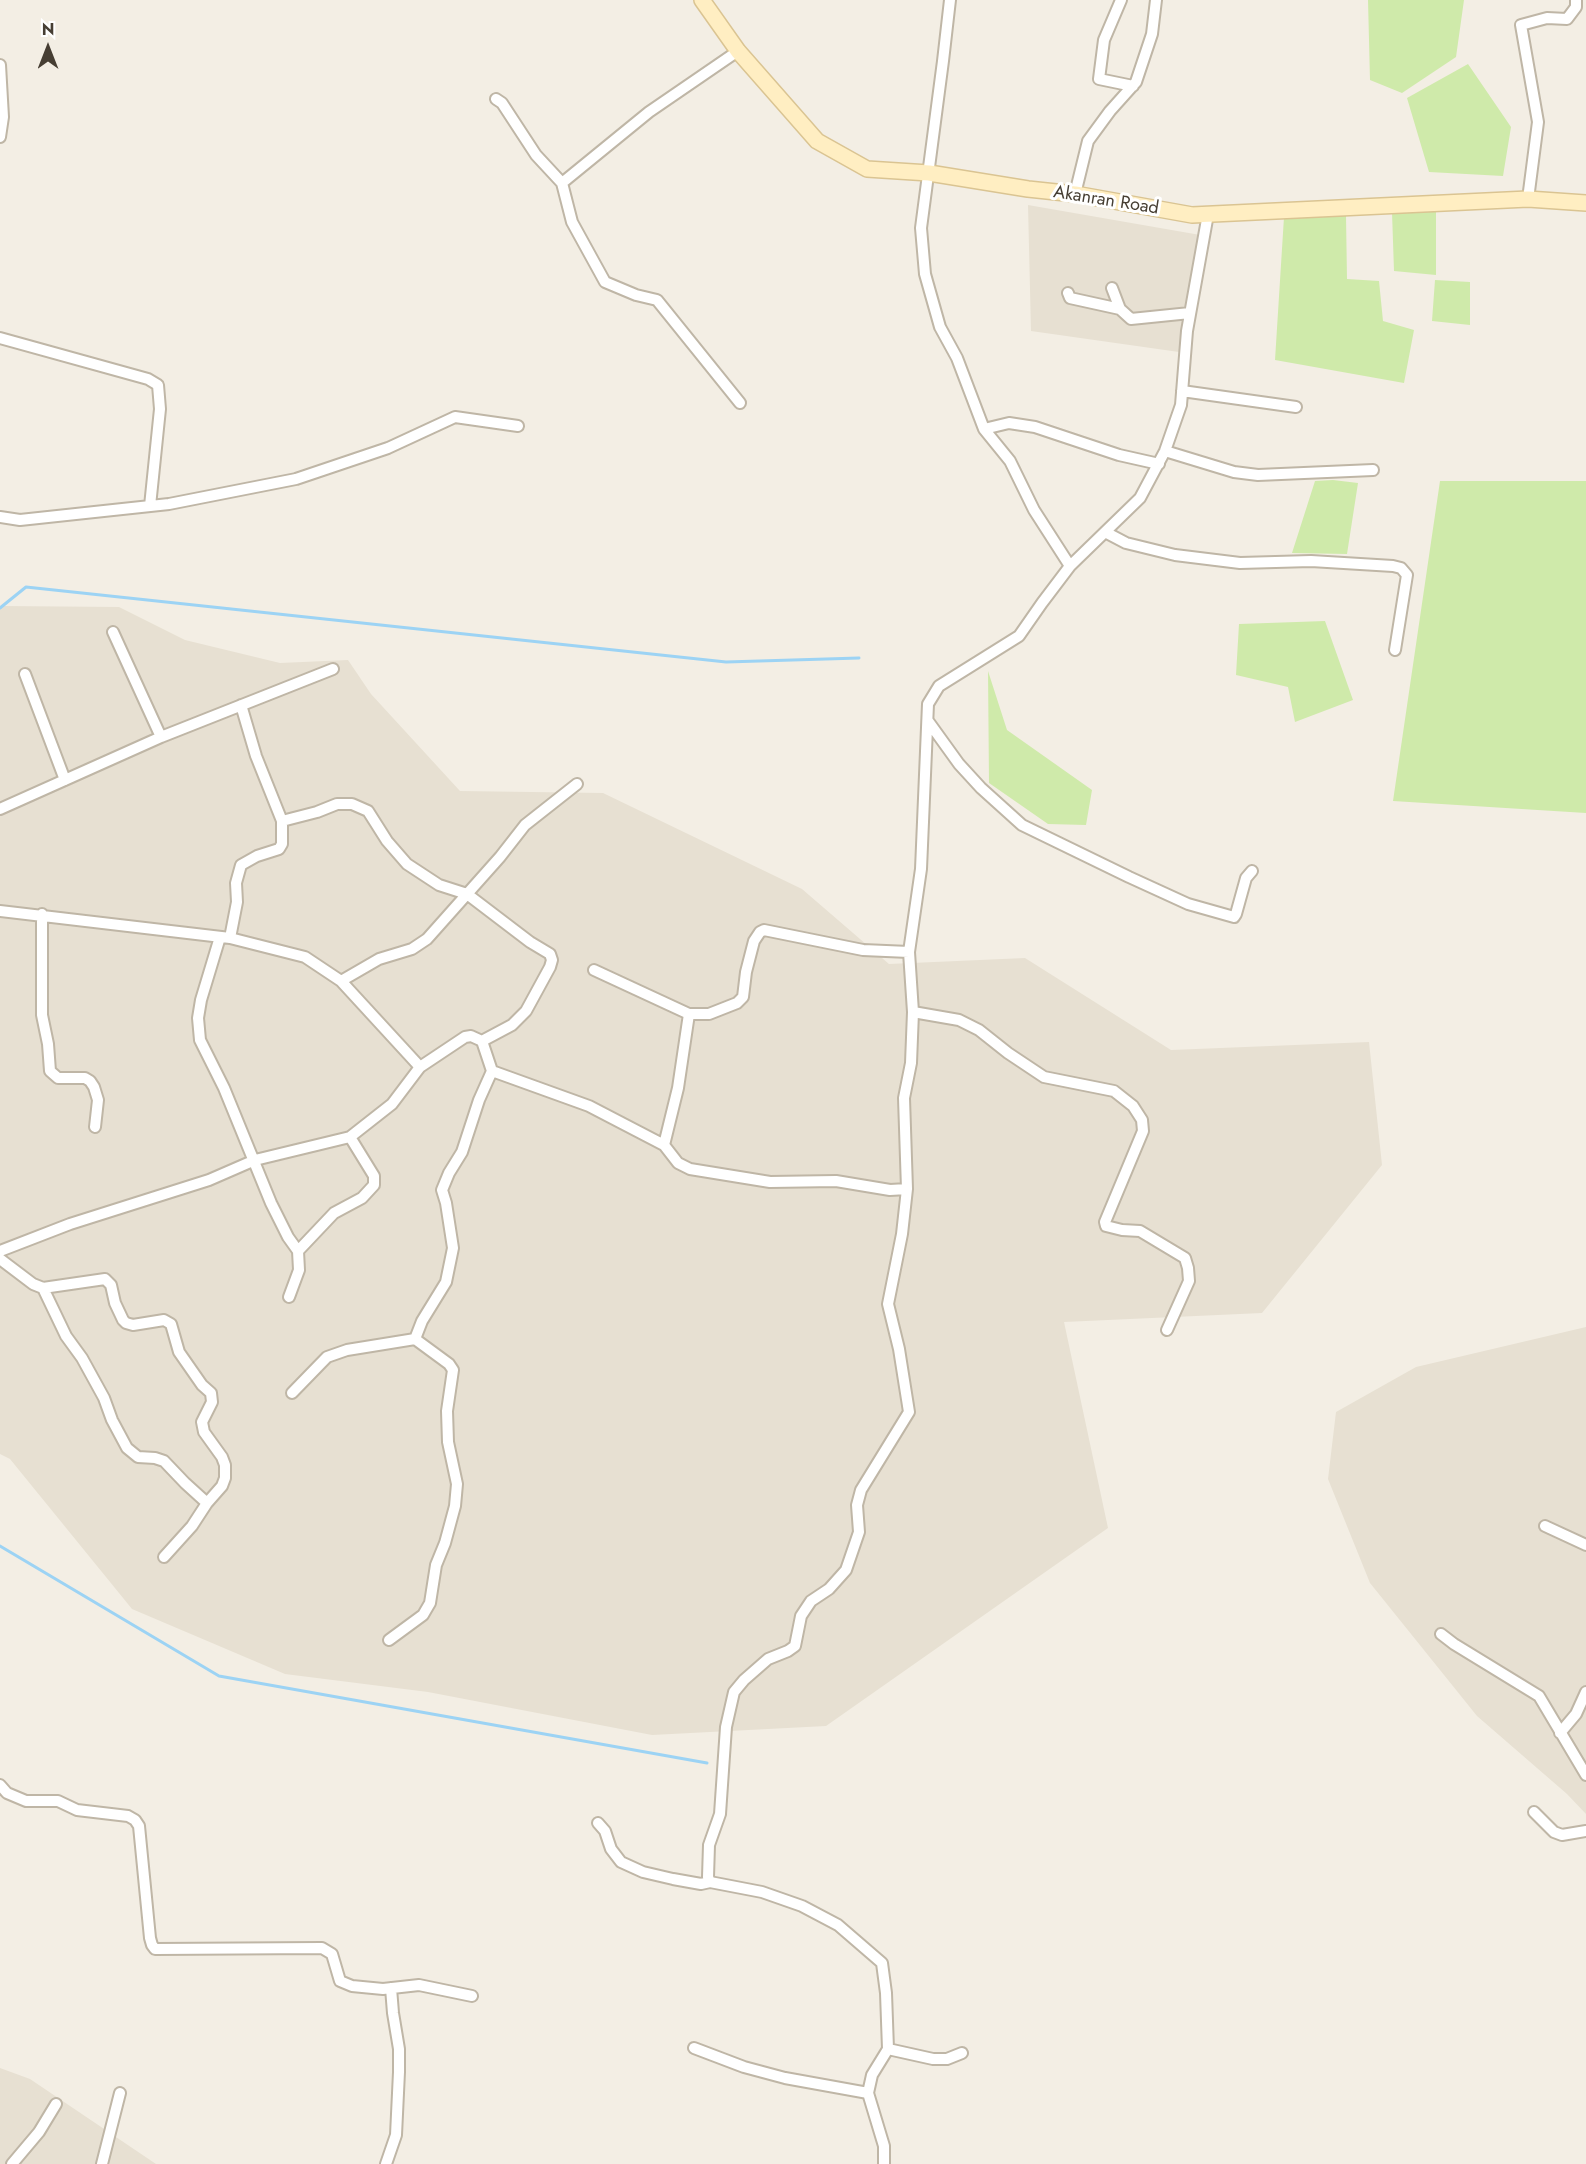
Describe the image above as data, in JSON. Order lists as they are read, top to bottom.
{
  "streets": {
    "main road": ["Akanran Road"]
  },
  "north": "top"
}
